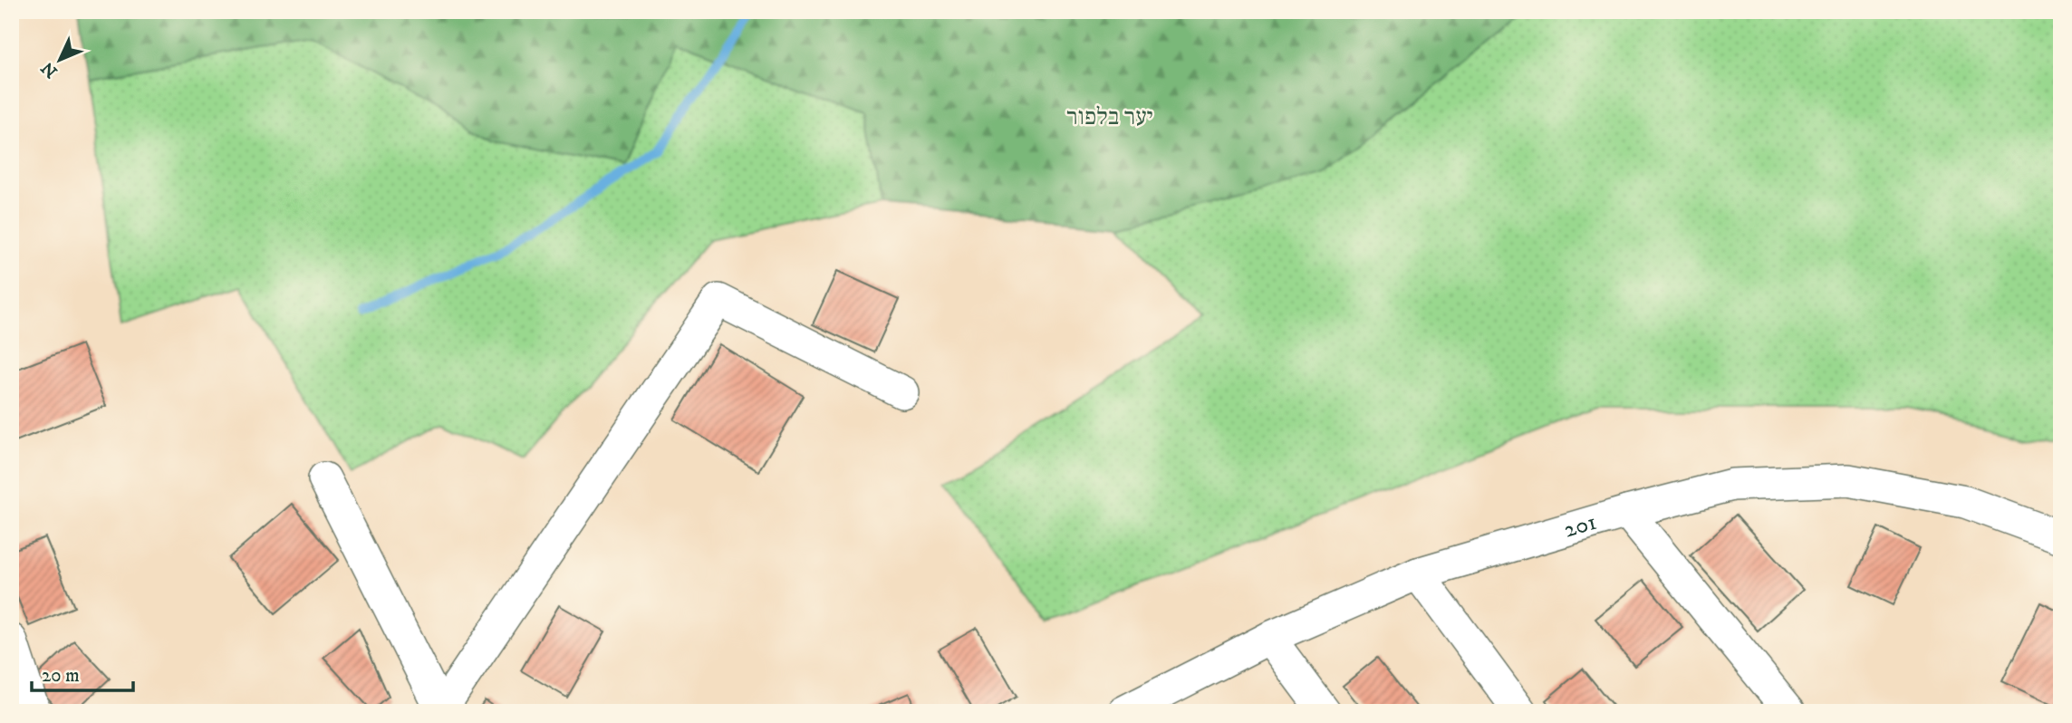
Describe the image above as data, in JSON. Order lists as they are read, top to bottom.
{
  "streets": {
    "street": ["201"]
  },
  "parks": ["יער בלפור"],
  "scale_bar": "20 m",
  "north": "bottom left"
}
